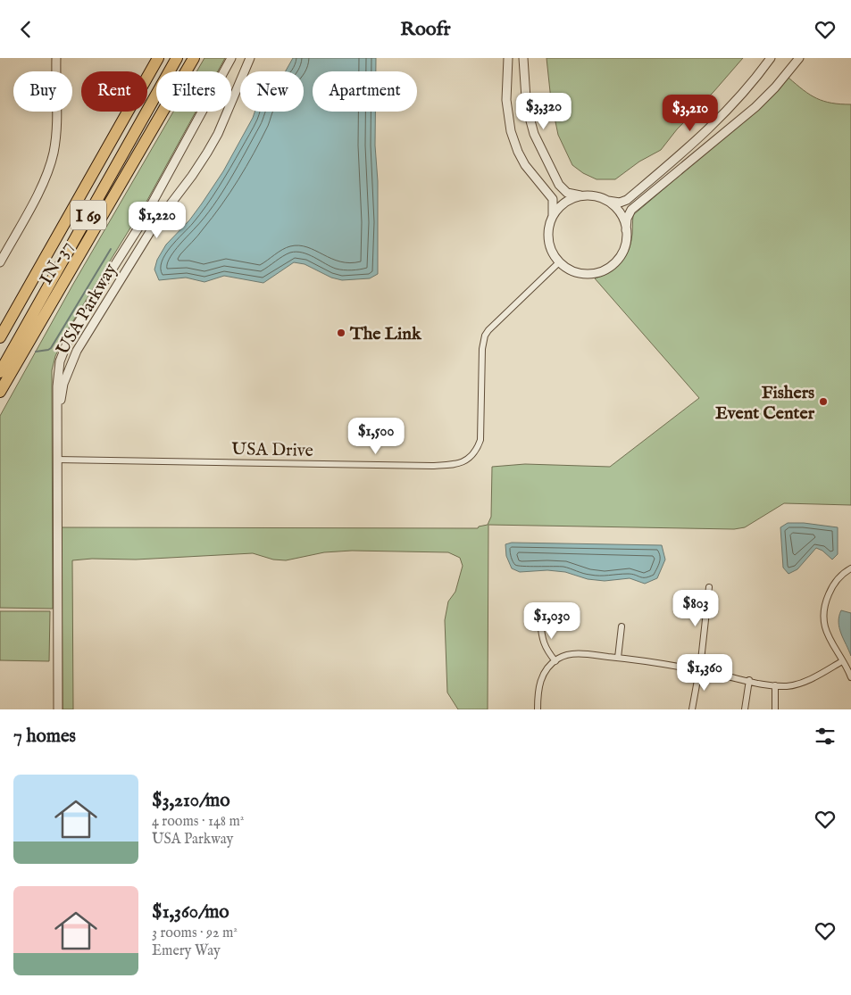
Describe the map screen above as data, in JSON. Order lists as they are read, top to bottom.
{
  "streets": {
    "highway": ["I 69", "IN-37"],
    "street": ["USA Parkway", "USA Drive"]
  },
  "crossings": [
    ["USA Parkway", "USA Drive"]
  ],
  "places": ["The Link", "Fishers Event Center"],
  "page": {
    "header": "Roofr",
    "chip": [
      "Buy",
      "Rent",
      "Filters",
      "New",
      "Apartment"
    ],
    "price": [
      "$3,320",
      "$3,210",
      "$1,220",
      "$1,500",
      "$803",
      "$1,030",
      "$1,360"
    ],
    "heading": "7 homes",
    "list": [
      {
        "name": "$3,210/mo",
        "note": "4 rooms · 148 m² · USA Parkway"
      },
      {
        "name": "$1,360/mo",
        "note": "3 rooms · 92 m² · Emery Way"
      }
    ]
  }
}
